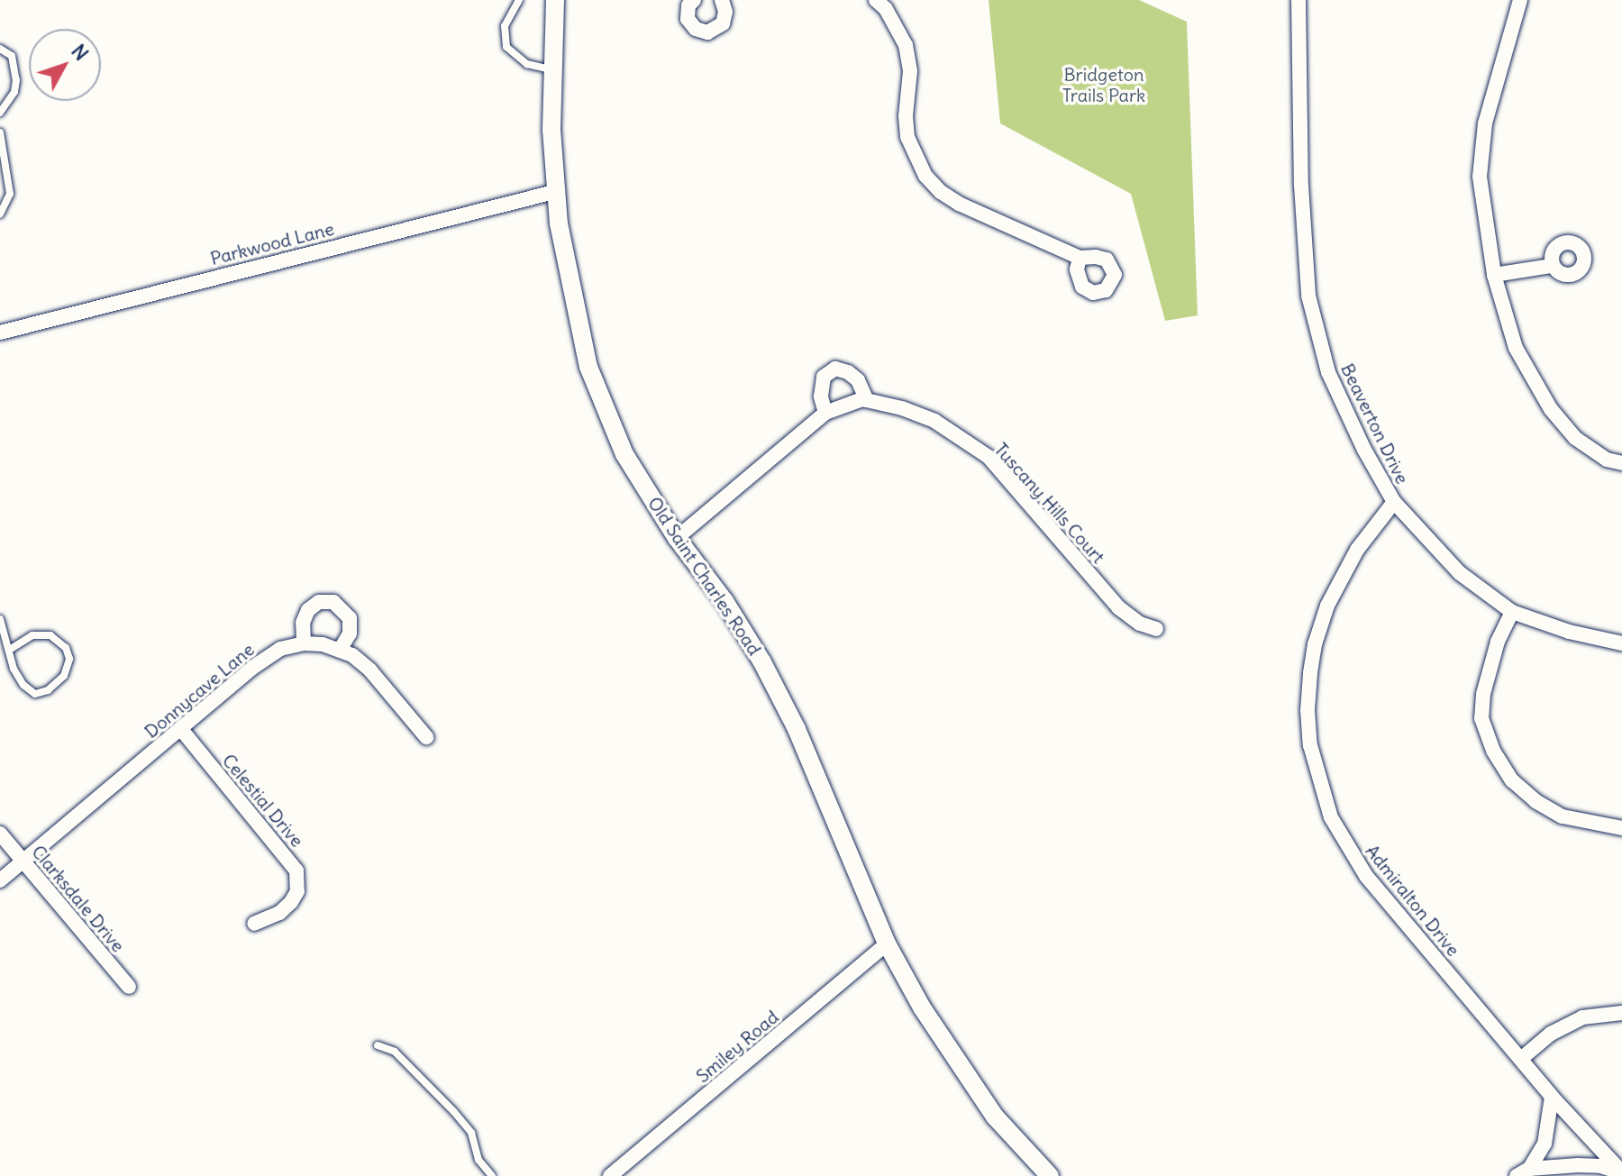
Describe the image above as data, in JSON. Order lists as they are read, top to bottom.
{
  "streets": {
    "street": [
      "Parkwood Lane",
      "Beaverton Drive",
      "Tuscany Hills Court",
      "Old Saint Charles Road",
      "Donnycave Lane",
      "Celestial Drive",
      "Clarksdale Drive",
      "Admiralton Drive",
      "Smiley Road"
    ]
  },
  "crossings": [
    ["Parkwood Lane", "Old Saint Charles Road"],
    ["Beaverton Drive", "Admiralton Drive"],
    ["Tuscany Hills Court", "Old Saint Charles Road"],
    ["Old Saint Charles Road", "Smiley Road"],
    ["Donnycave Lane", "Celestial Drive"],
    ["Donnycave Lane", "Clarksdale Drive"]
  ],
  "parks": ["Bridgeton Trails Park"],
  "north": "top right"
}
